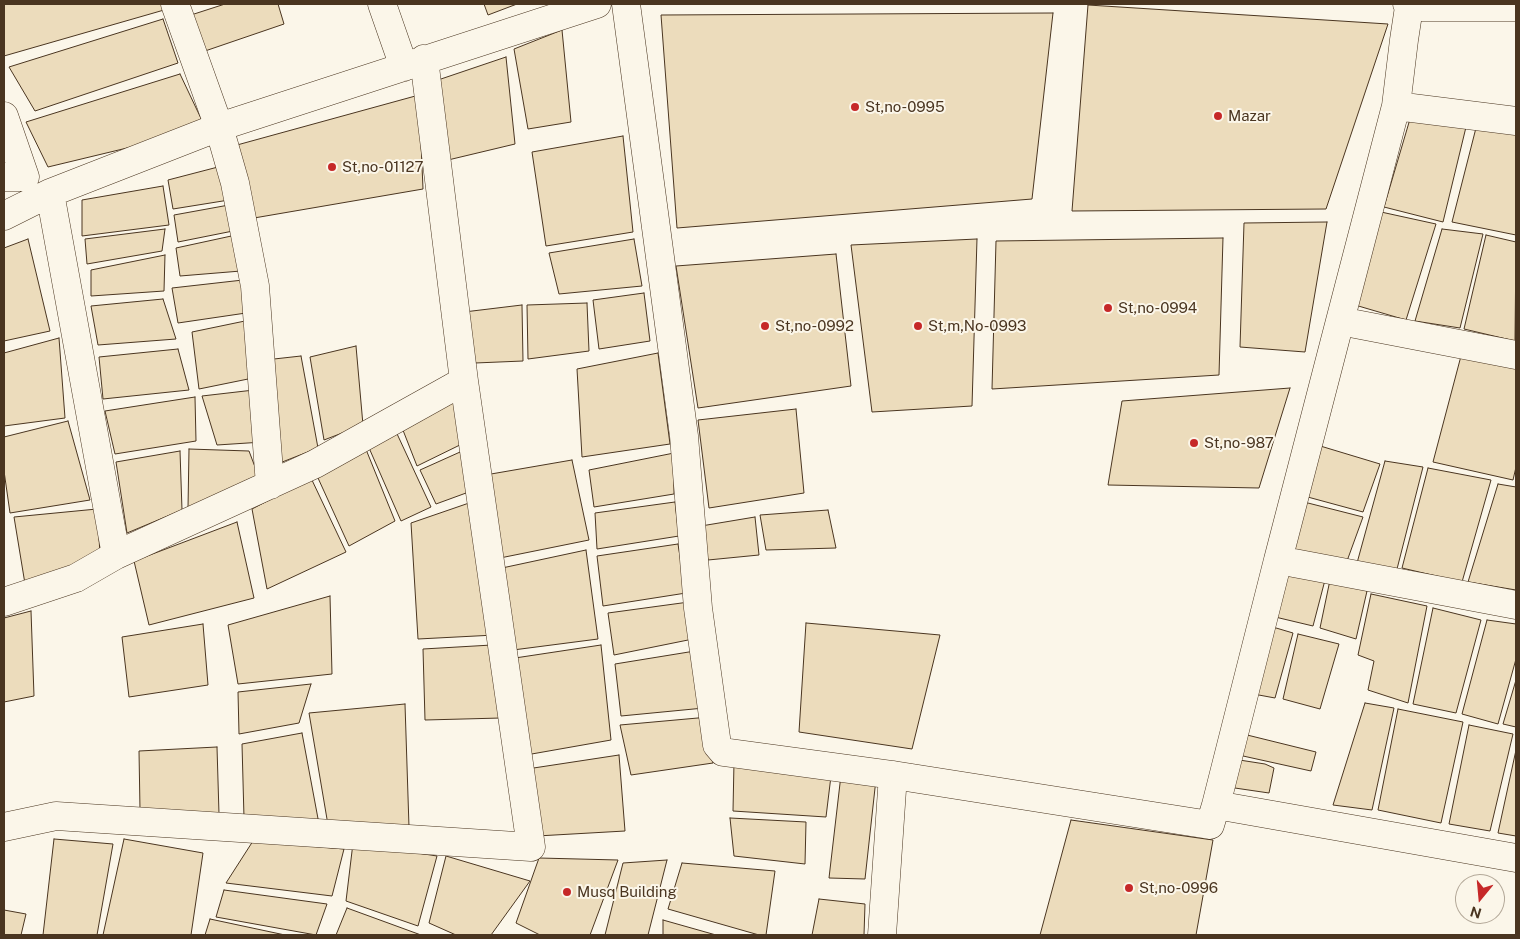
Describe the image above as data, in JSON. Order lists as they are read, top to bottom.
{
  "places": [
    "St,no-0995",
    "Mazar",
    "St,no-01127",
    "St,no-0994",
    "St,no-0992",
    "St,m,No-0993",
    "St,no-987",
    "St,no-0996",
    "Musq Building"
  ],
  "north": "bottom"
}
